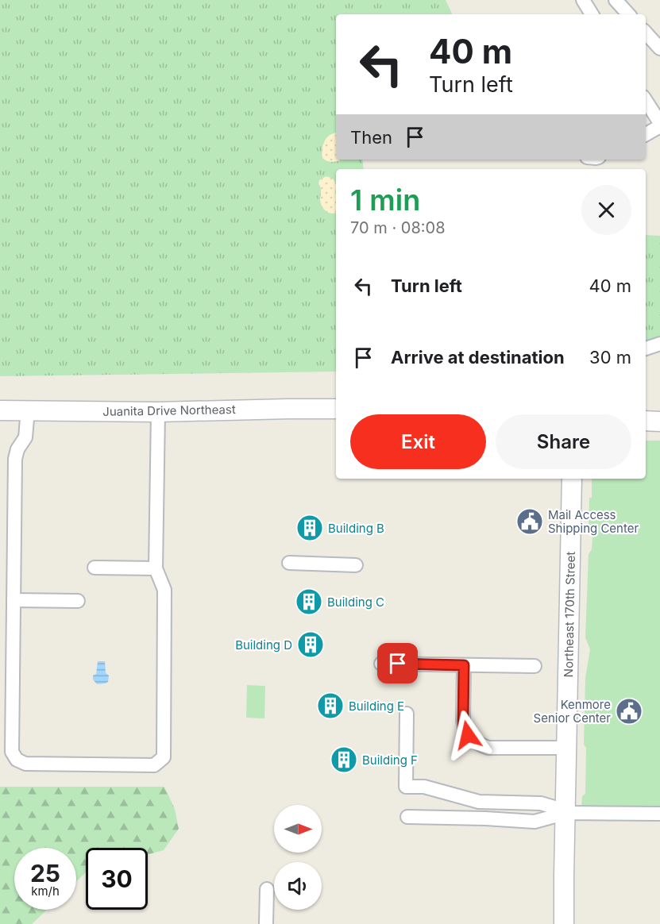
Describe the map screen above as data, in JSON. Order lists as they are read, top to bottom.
{
  "streets": {
    "main road": ["Juanita Drive Northeast", "Northeast 170th Street"]
  },
  "places": {
    "public building": ["Mail Access Shipping Center", "Kenmore Senior Center"],
    "building": [
      "Building B",
      "Building C",
      "Building D",
      "Building E",
      "Building F"
    ]
  },
  "north": "right",
  "page": {
    "turn": ["40 m", "Turn left"],
    "then": "Then",
    "heading": ["1 min", "70 m · 08:08"],
    "list": [
      {
        "name": "Turn left",
        "value": "40 m"
      },
      {
        "name": "Arrive at destination",
        "value": "30 m"
      }
    ],
    "buttons": ["Exit", "Share"],
    "speed": "25 km/h",
    "limit": "30"
  }
}
